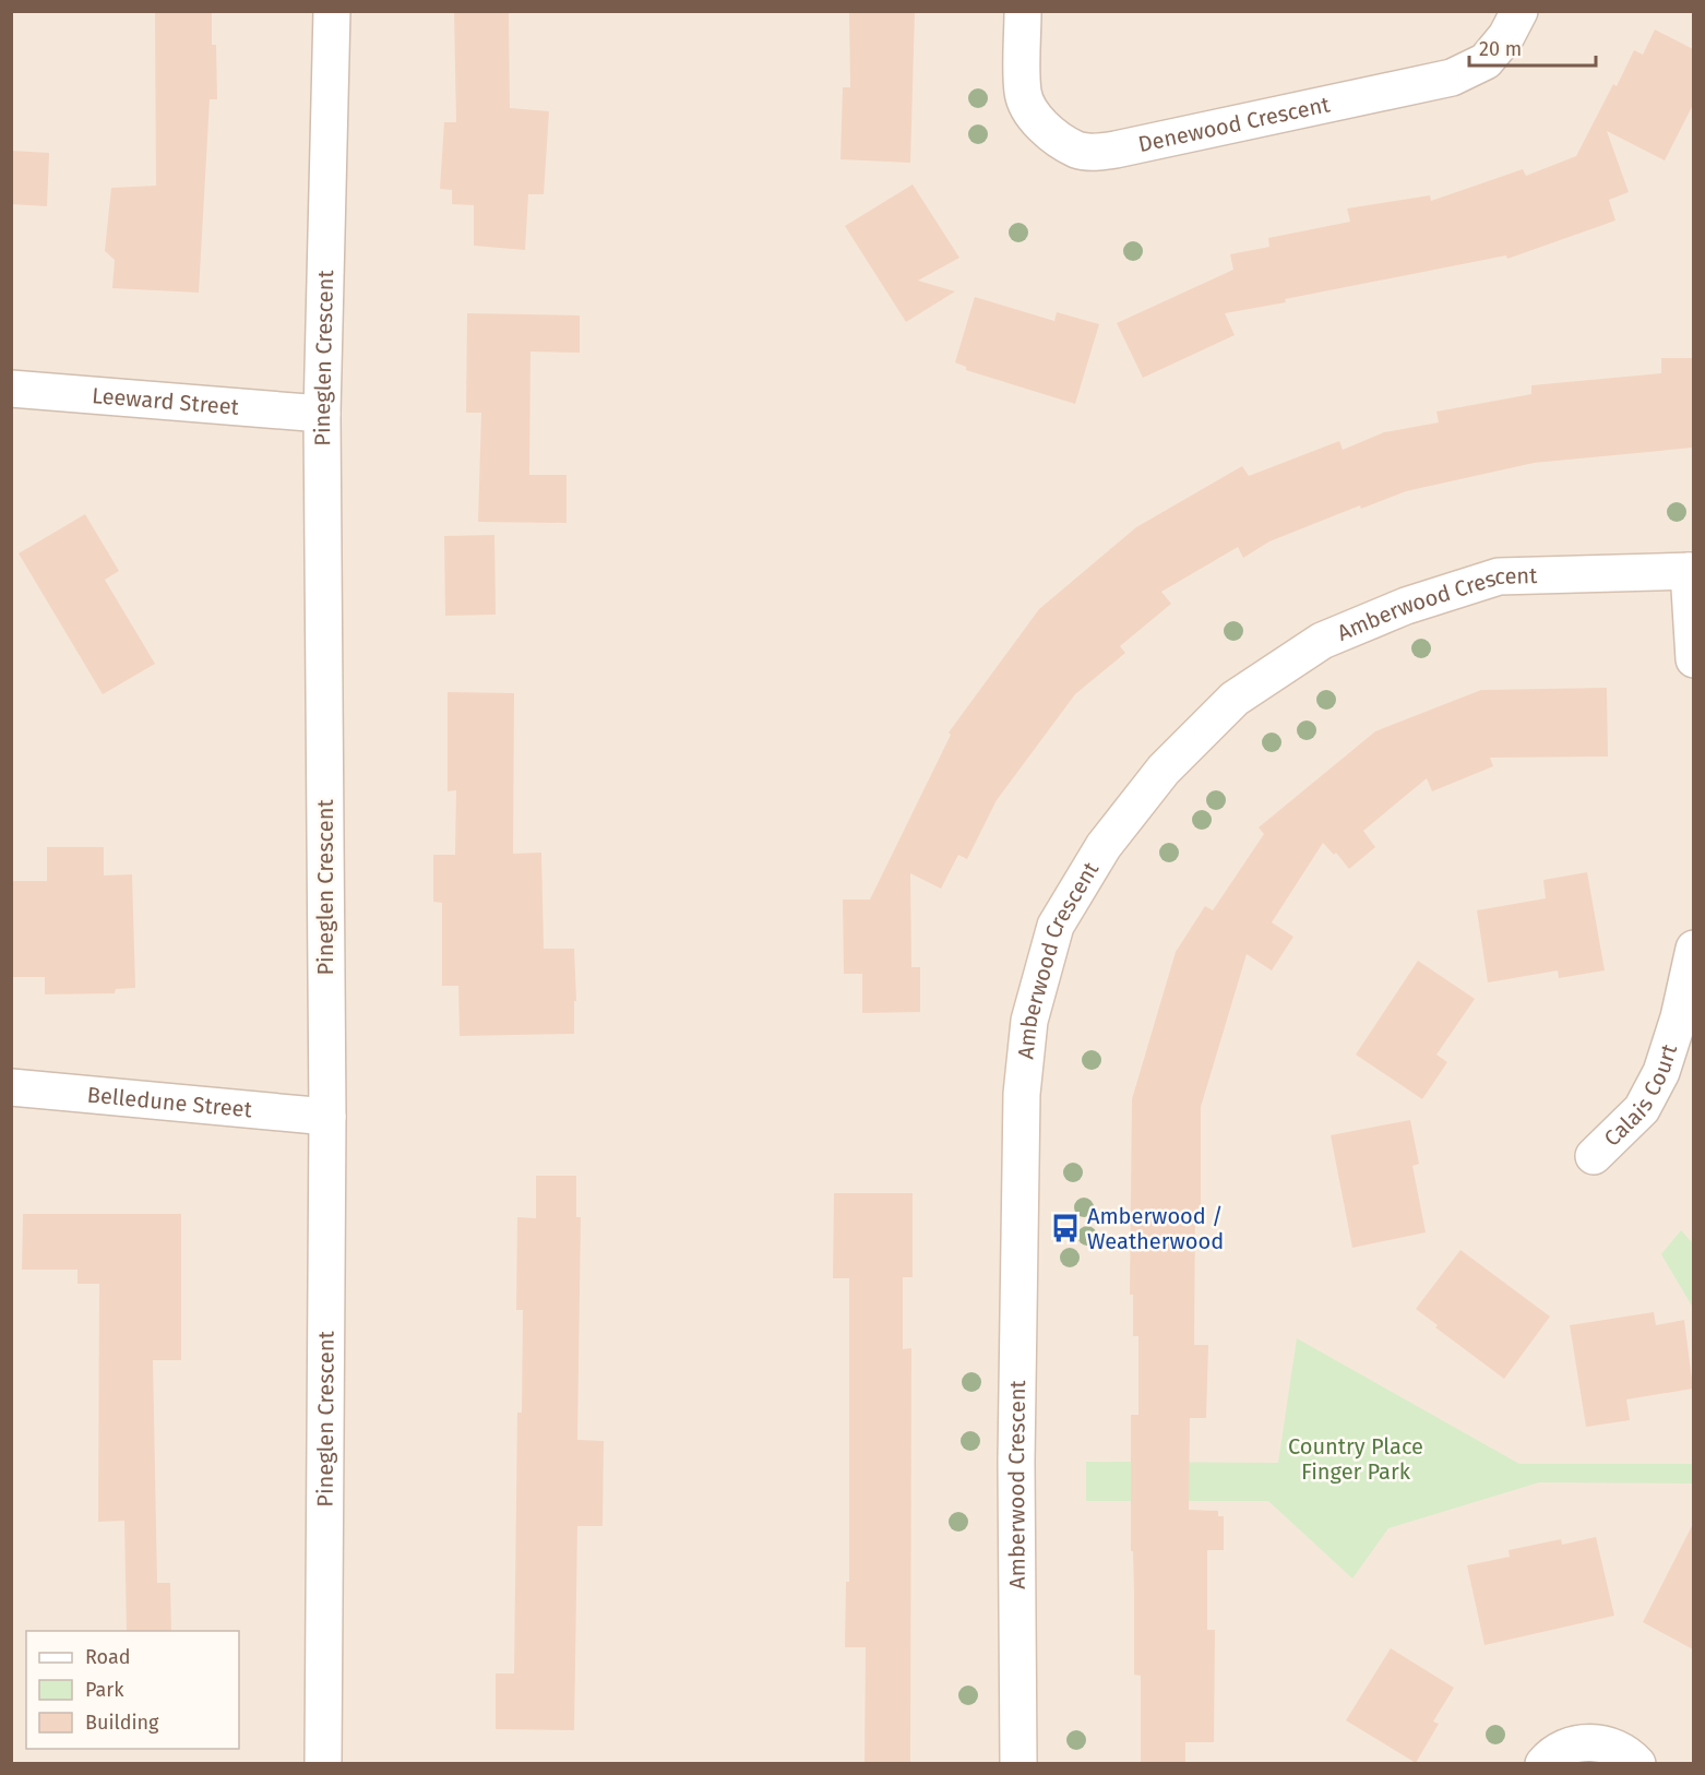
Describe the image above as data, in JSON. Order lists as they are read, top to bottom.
{
  "streets": {
    "street": [
      "Denewood Crescent",
      "Pineglen Crescent",
      "Leeward Street",
      "Amberwood Crescent",
      "Calais Court",
      "Belledune Street"
    ]
  },
  "crossings": [
    ["Pineglen Crescent", "Leeward Street"],
    ["Pineglen Crescent", "Belledune Street"]
  ],
  "parks": ["Country Place Finger Park"],
  "places": {
    "bus stop": ["Amberwood / Weatherwood"]
  },
  "legend": ["Road", "Park", "Building"],
  "scale_bar": "20 m"
}
